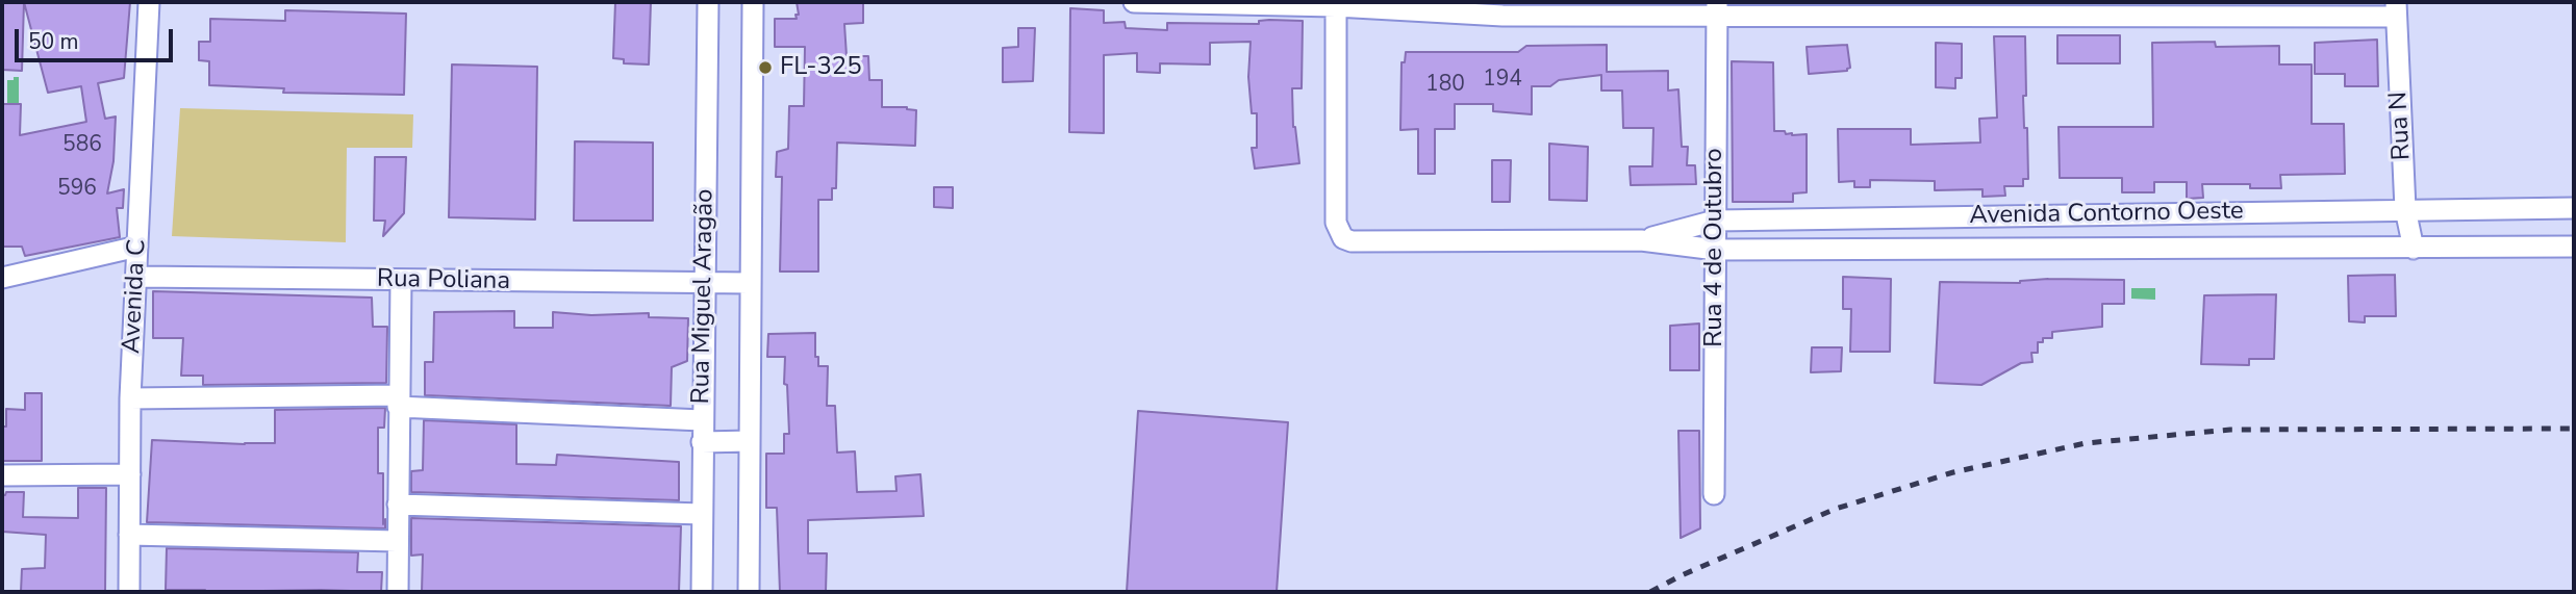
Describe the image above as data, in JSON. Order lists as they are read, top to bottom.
{
  "streets": {
    "street": [
      "Rua N",
      "Avenida Contorno Oeste",
      "Rua 4 de Outubro",
      "Rua Poliana",
      "Avenida C",
      "Rua Miguel Aragão"
    ]
  },
  "crossings": [
    ["Rua N", "Avenida Contorno Oeste"],
    ["Avenida Contorno Oeste", "Rua 4 de Outubro"],
    ["Rua Poliana", "Avenida C"],
    ["Rua Poliana", "Rua Miguel Aragão"]
  ],
  "places": ["FL-325"],
  "house_numbers": [
    "194",
    "180",
    "586",
    "596"
  ],
  "scale_bar": "50 m"
}
